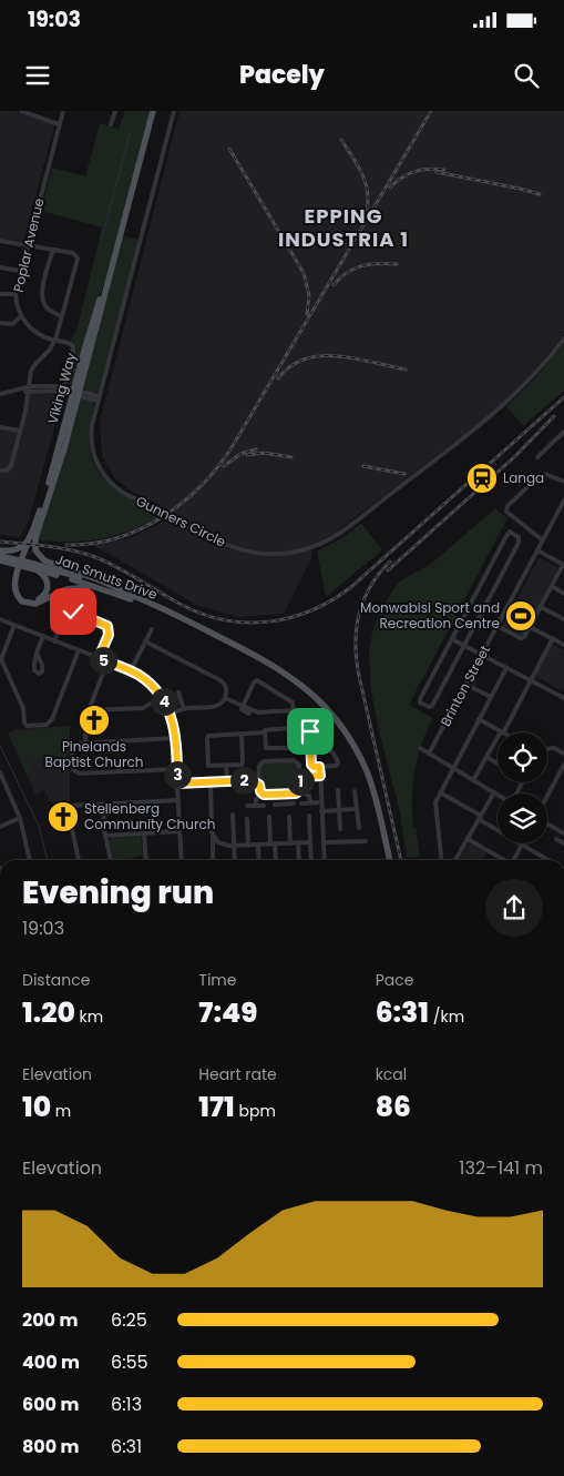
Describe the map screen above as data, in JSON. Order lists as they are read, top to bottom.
{
  "streets": {
    "main road": ["Viking Way", "Jan Smuts Drive"],
    "street": ["Poplar Avenue", "Gunners Circle", "Brinton Street"]
  },
  "crossings": [
    ["Viking Way", "Jan Smuts Drive"]
  ],
  "districts": ["EPPING INDUSTRIA 1"],
  "places": {
    "station": ["Langa"],
    "sports": ["Monwabisi Sport and Recreation Centre"],
    "church": ["Pinelands Baptist Church", "Stellenberg Community Church"]
  },
  "page": {
    "status": "19:03",
    "header": "Pacely",
    "pins": [
      "5",
      "4",
      "3",
      "2",
      "1"
    ],
    "heading": ["Evening run", "19:03"],
    "stats": [
      ["Distance", "1.20 km"],
      ["Time", "7:49"],
      ["Pace", "6:31 /km"],
      ["Elevation", "10 m"],
      ["Heart rate", "171 bpm"],
      ["kcal", "86"]
    ],
    "chart": ["Elevation", "132–141 m"],
    "list": [
      {
        "name": "200 m",
        "note": "6:25"
      },
      {
        "name": "400 m",
        "note": "6:55"
      },
      {
        "name": "600 m",
        "note": "6:13"
      },
      {
        "name": "800 m",
        "note": "6:31"
      }
    ]
  }
}
